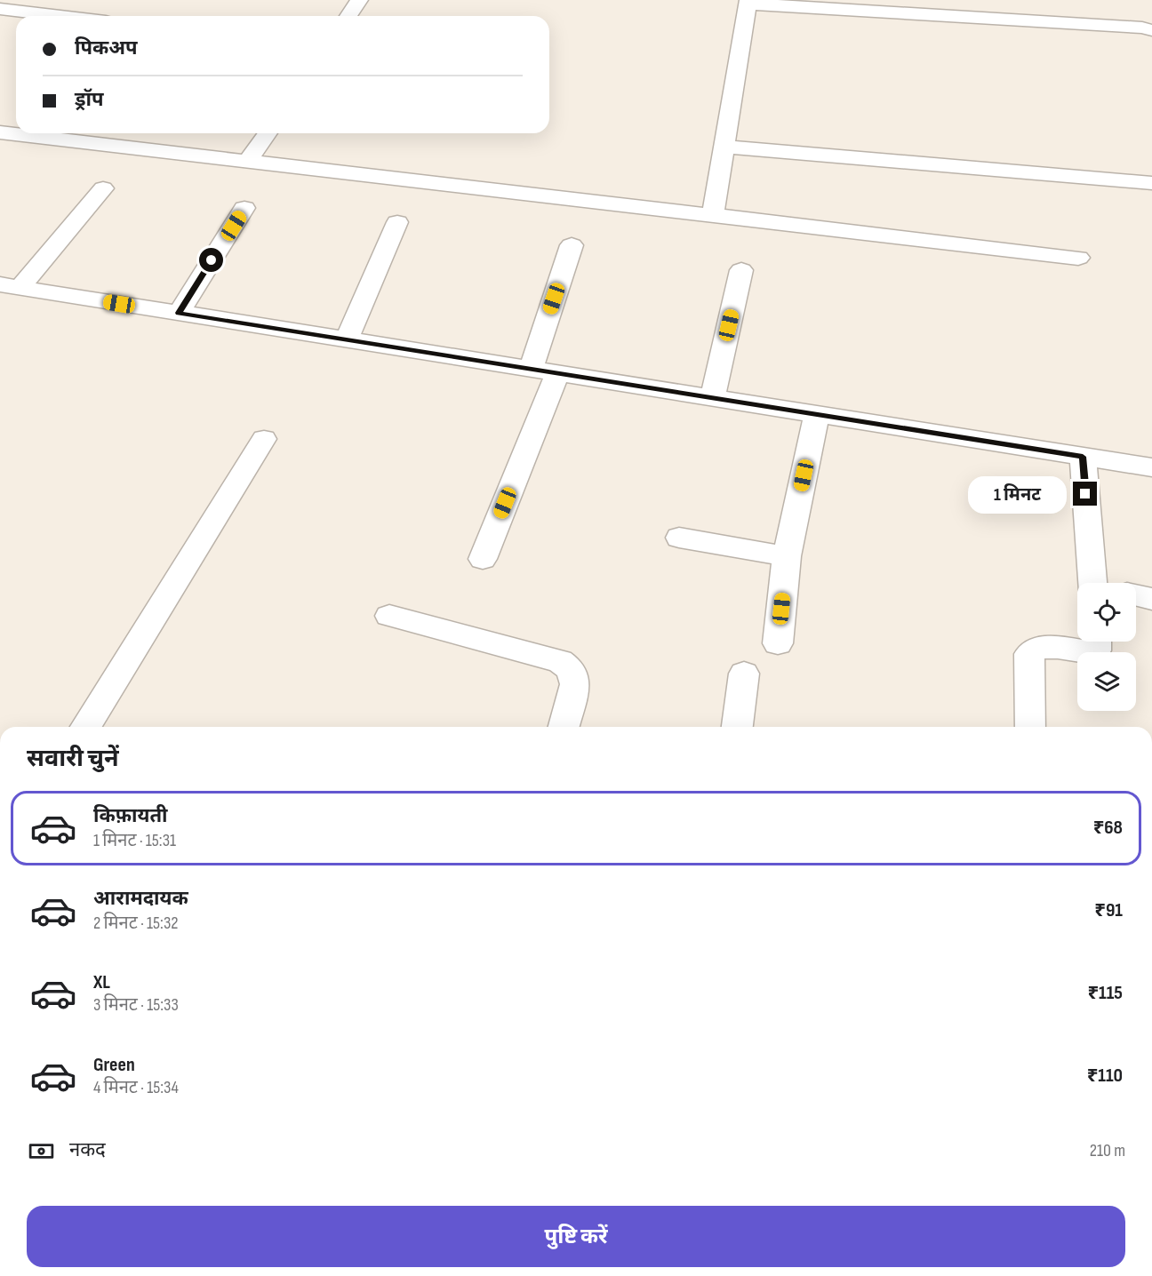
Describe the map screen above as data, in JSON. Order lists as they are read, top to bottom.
{
  "page": {
    "banner": ["पिकअप", "ड्रॉप"],
    "bubble": "1 मिनट",
    "heading": "सवारी चुनें",
    "list": [
      {
        "name": "किफ़ायती",
        "note": "1 मिनट · 15:31",
        "value": "₹68"
      },
      {
        "name": "आरामदायक",
        "note": "2 मिनट · 15:32",
        "value": "₹91"
      },
      {
        "name": "XL",
        "note": "3 मिनट · 15:33",
        "value": "₹115"
      },
      {
        "name": "Green",
        "note": "4 मिनट · 15:34",
        "value": "₹110"
      }
    ],
    "pay": ["नकद", "210 m"],
    "buttons": "पुष्टि करें"
  }
}
